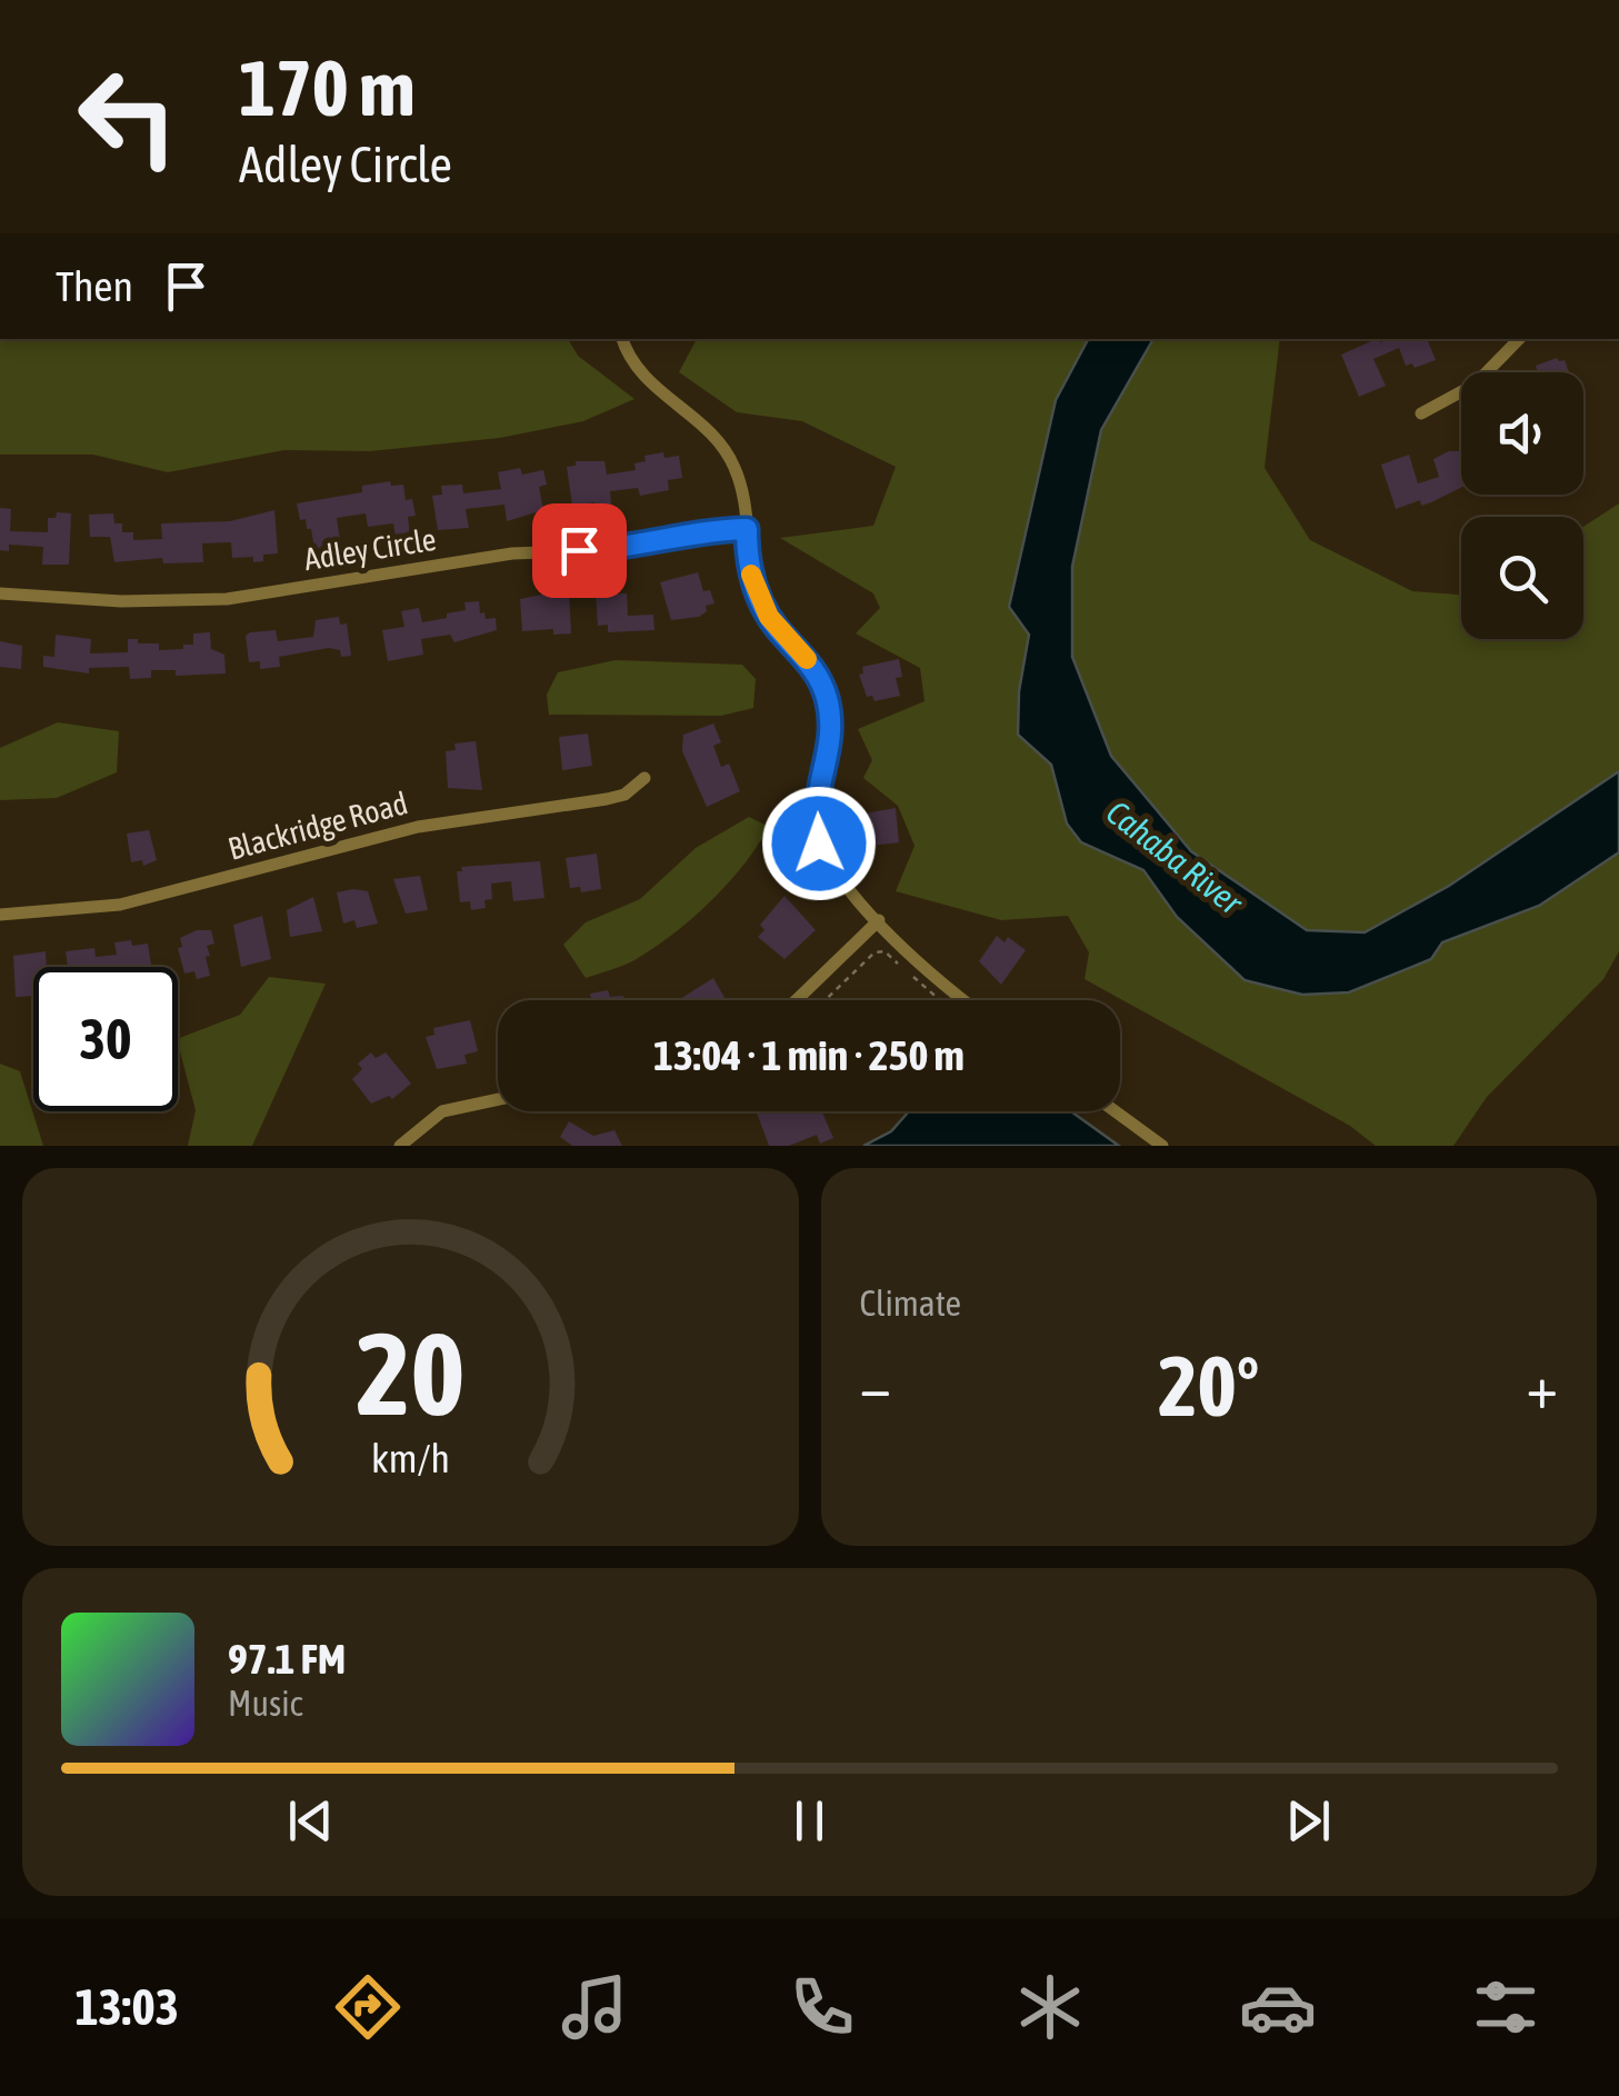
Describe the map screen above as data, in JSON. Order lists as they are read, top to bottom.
{
  "streets": {
    "street": ["Adley Circle", "Blackridge Road"]
  },
  "water": ["Cahaba River"],
  "page": {
    "turn": ["170 m", "Adley Circle"],
    "then": "Then",
    "limit": "30",
    "trip": "13:04 · 1 min · 250 m",
    "tile": "Climate",
    "heat": ["−", "20°", "+"],
    "song": ["97.1 FM", "Music"],
    "tabs": "13:03",
    "gauge": ["20", "km/h"]
  }
}
